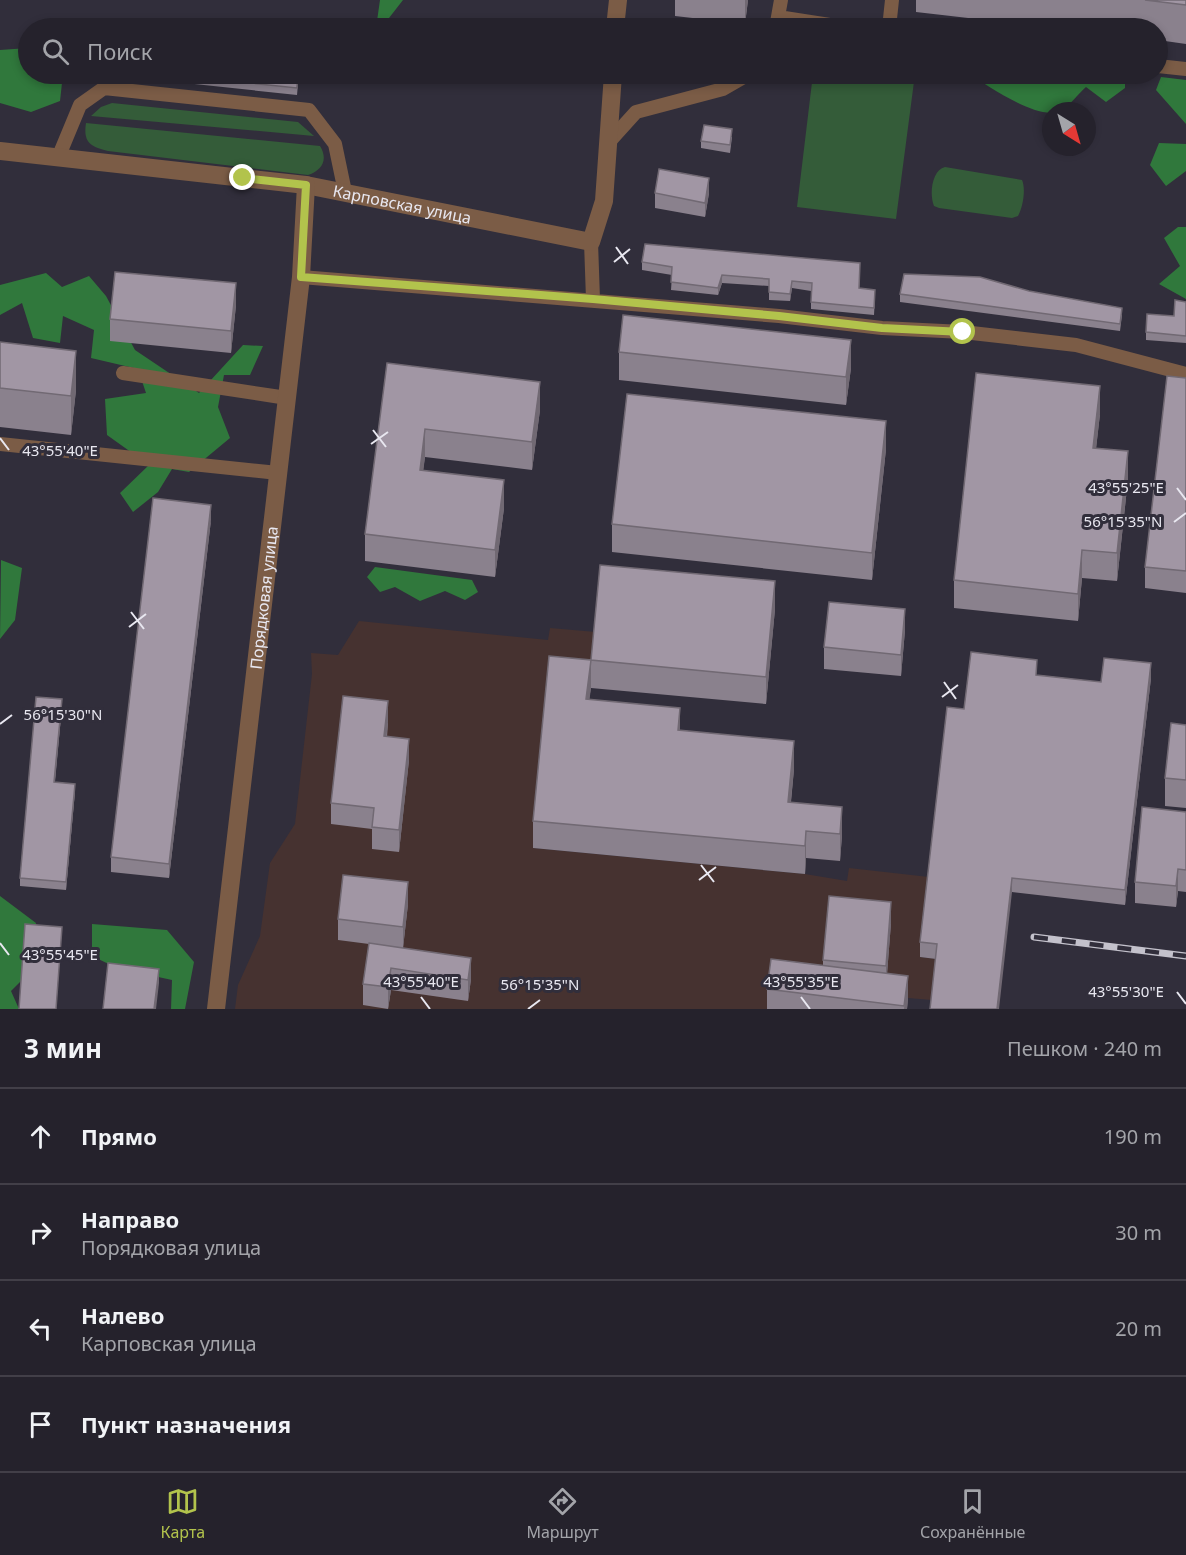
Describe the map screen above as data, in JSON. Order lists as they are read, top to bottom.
{
  "streets": {
    "street": ["Карповская улица", "Порядковая улица"]
  },
  "crossings": [
    ["Карповская улица", "Порядковая улица"]
  ],
  "north": "bottom right",
  "page": {
    "search": "Поиск",
    "heading": ["3 мин", "Пешком · 240 m"],
    "list": [
      ["Прямо", "190 m"],
      ["Направо", "Порядковая улица", "30 m"],
      ["Налево", "Карповская улица", "20 m"],
      "Пункт назначения"
    ],
    "nav": ["Карта", "Маршрут", "Сохранённые"]
  },
  "coordinates": [
    "43°55'40\"E",
    "43°55'25\"E",
    "56°15'35\"N",
    "56°15'30\"N",
    "43°55'45\"E",
    "43°55'35\"E",
    "43°55'30\"E"
  ]
}
